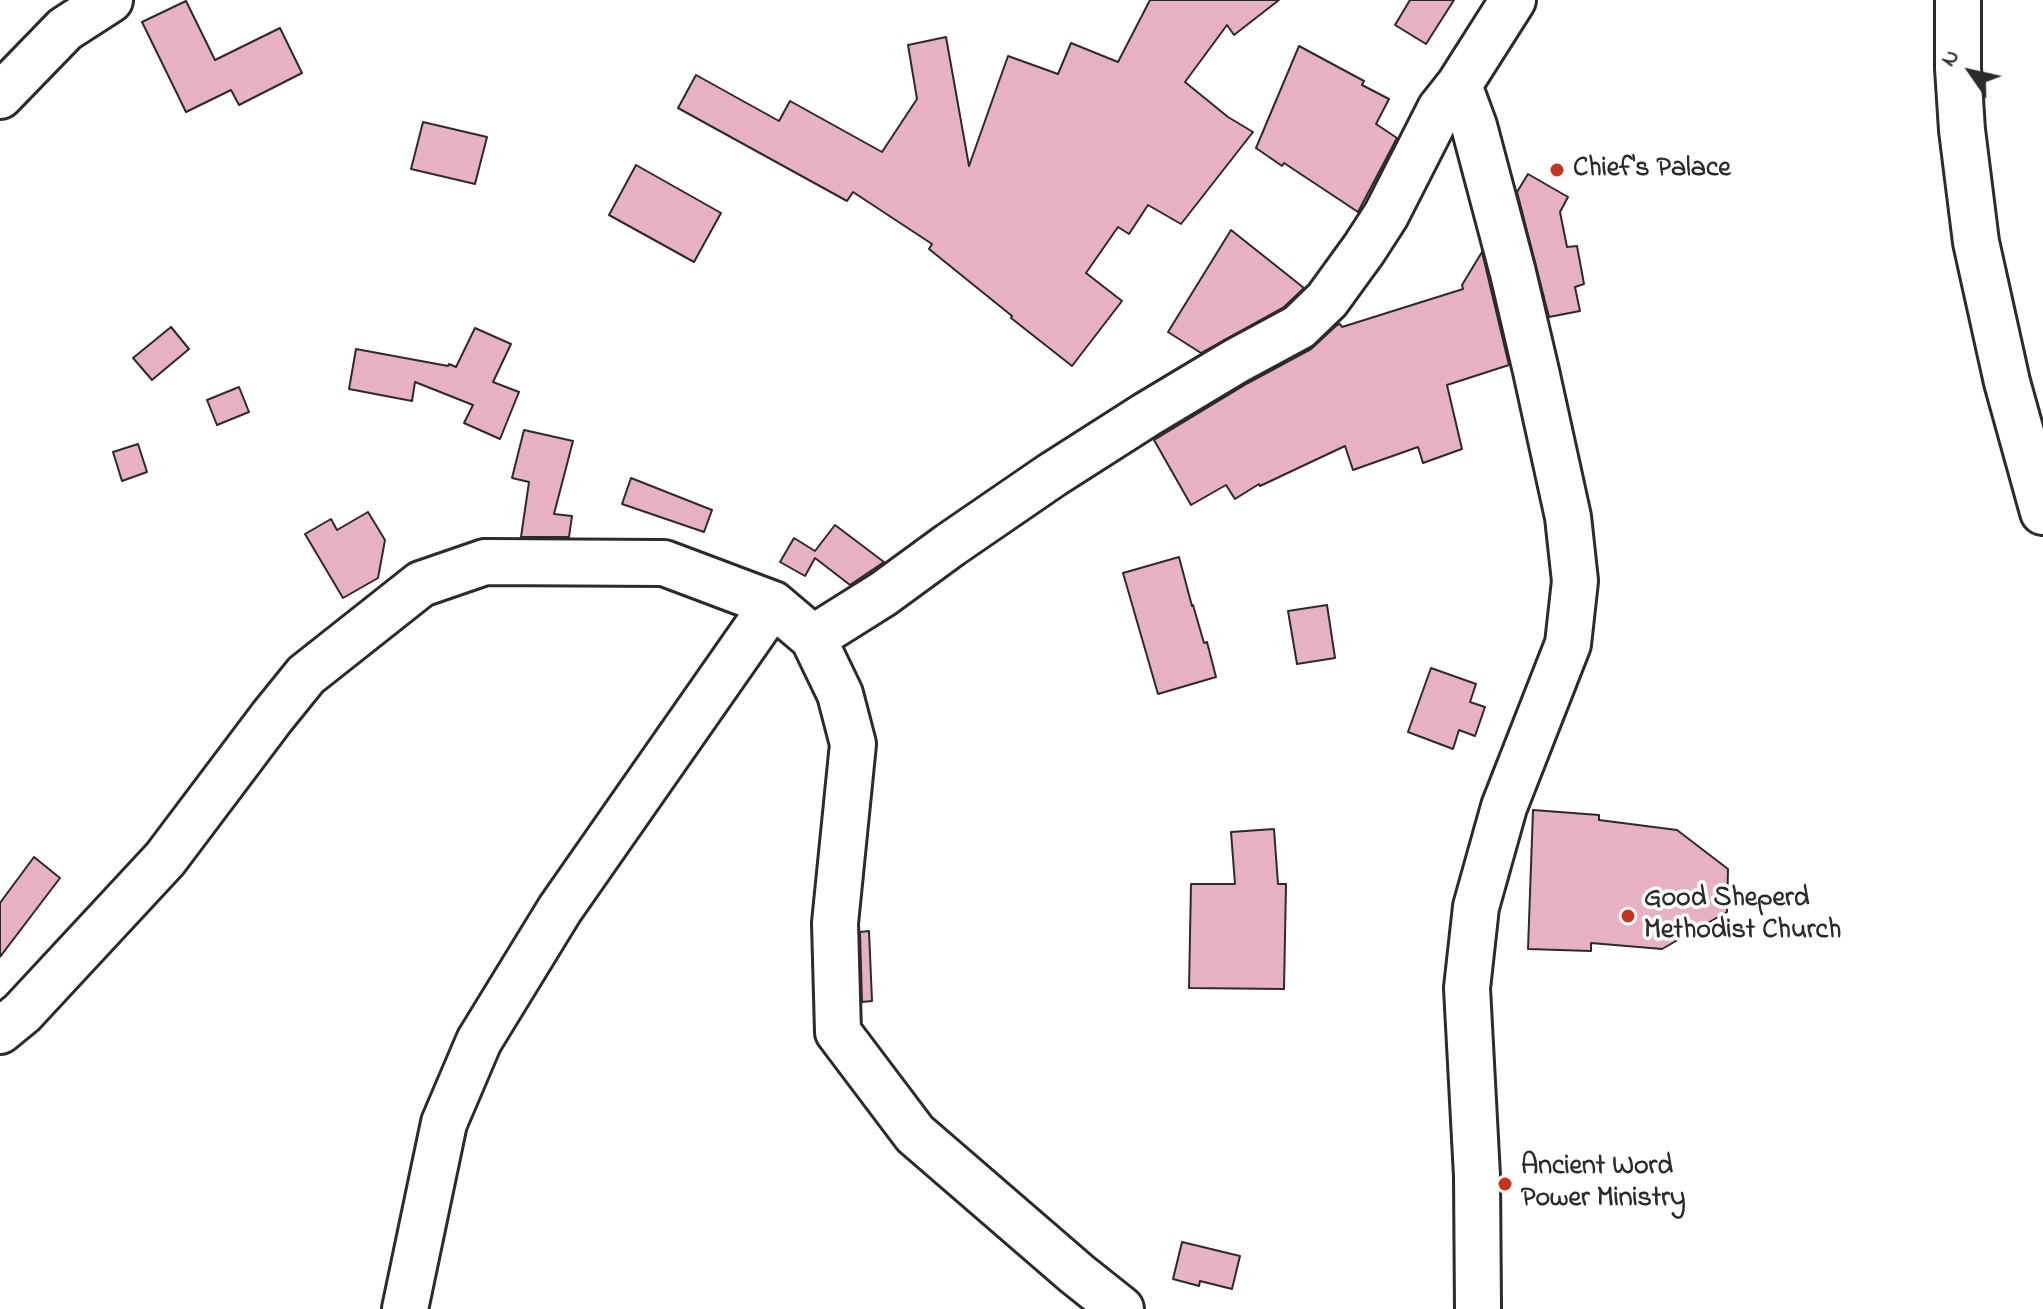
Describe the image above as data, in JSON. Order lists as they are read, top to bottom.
{
  "places": ["Chief's Palace", "Good Sheperd Methodist Church", "Ancient Word Power Ministry"],
  "north": "top left"
}
